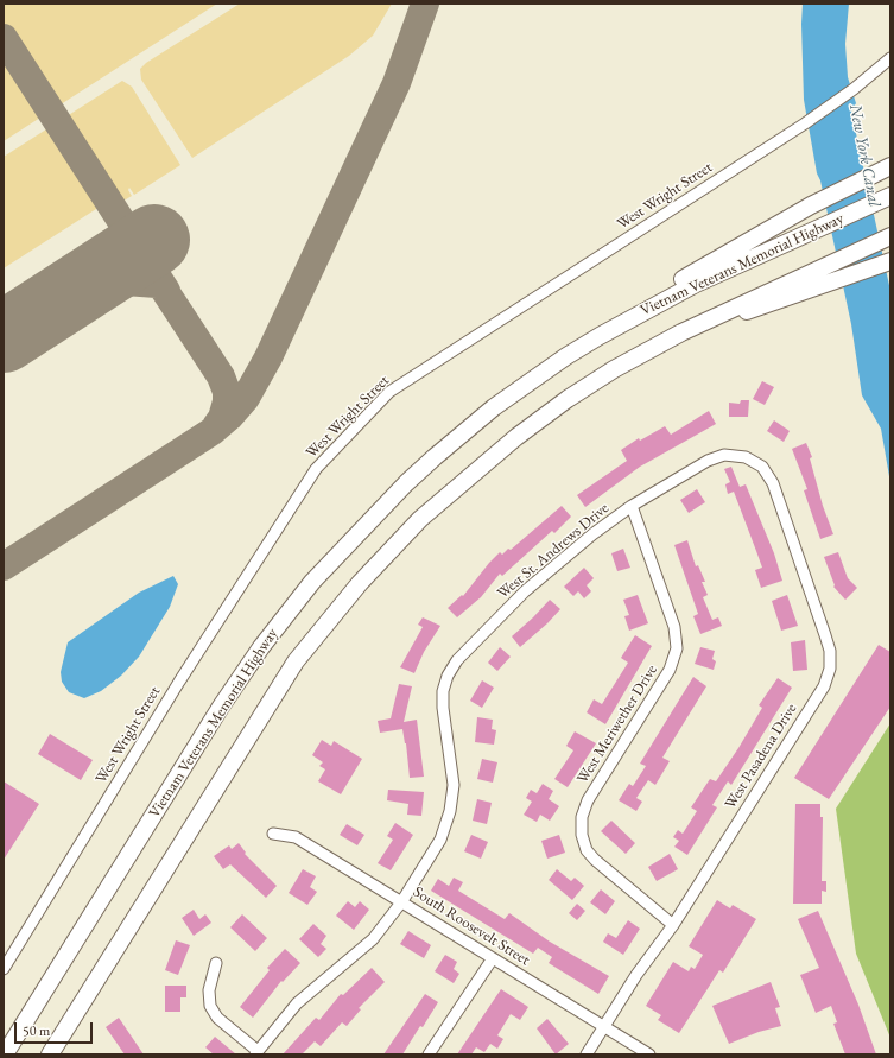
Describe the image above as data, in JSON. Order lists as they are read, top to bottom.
{
  "streets": {
    "highway": ["Vietnam Veterans Memorial Highway"],
    "street": [
      "West Wright Street",
      "West St. Andrews Drive",
      "West Meriwether Drive",
      "West Pasadena Drive",
      "South Roosevelt Street"
    ]
  },
  "crossings": [
    ["West St. Andrews Drive", "West Meriwether Drive"],
    ["West St. Andrews Drive", "West Pasadena Drive"],
    ["West St. Andrews Drive", "South Roosevelt Street"],
    ["West Meriwether Drive", "West Pasadena Drive"],
    ["West Pasadena Drive", "South Roosevelt Street"]
  ],
  "water": ["New York Canal"],
  "scale_bar": "50 m"
}
